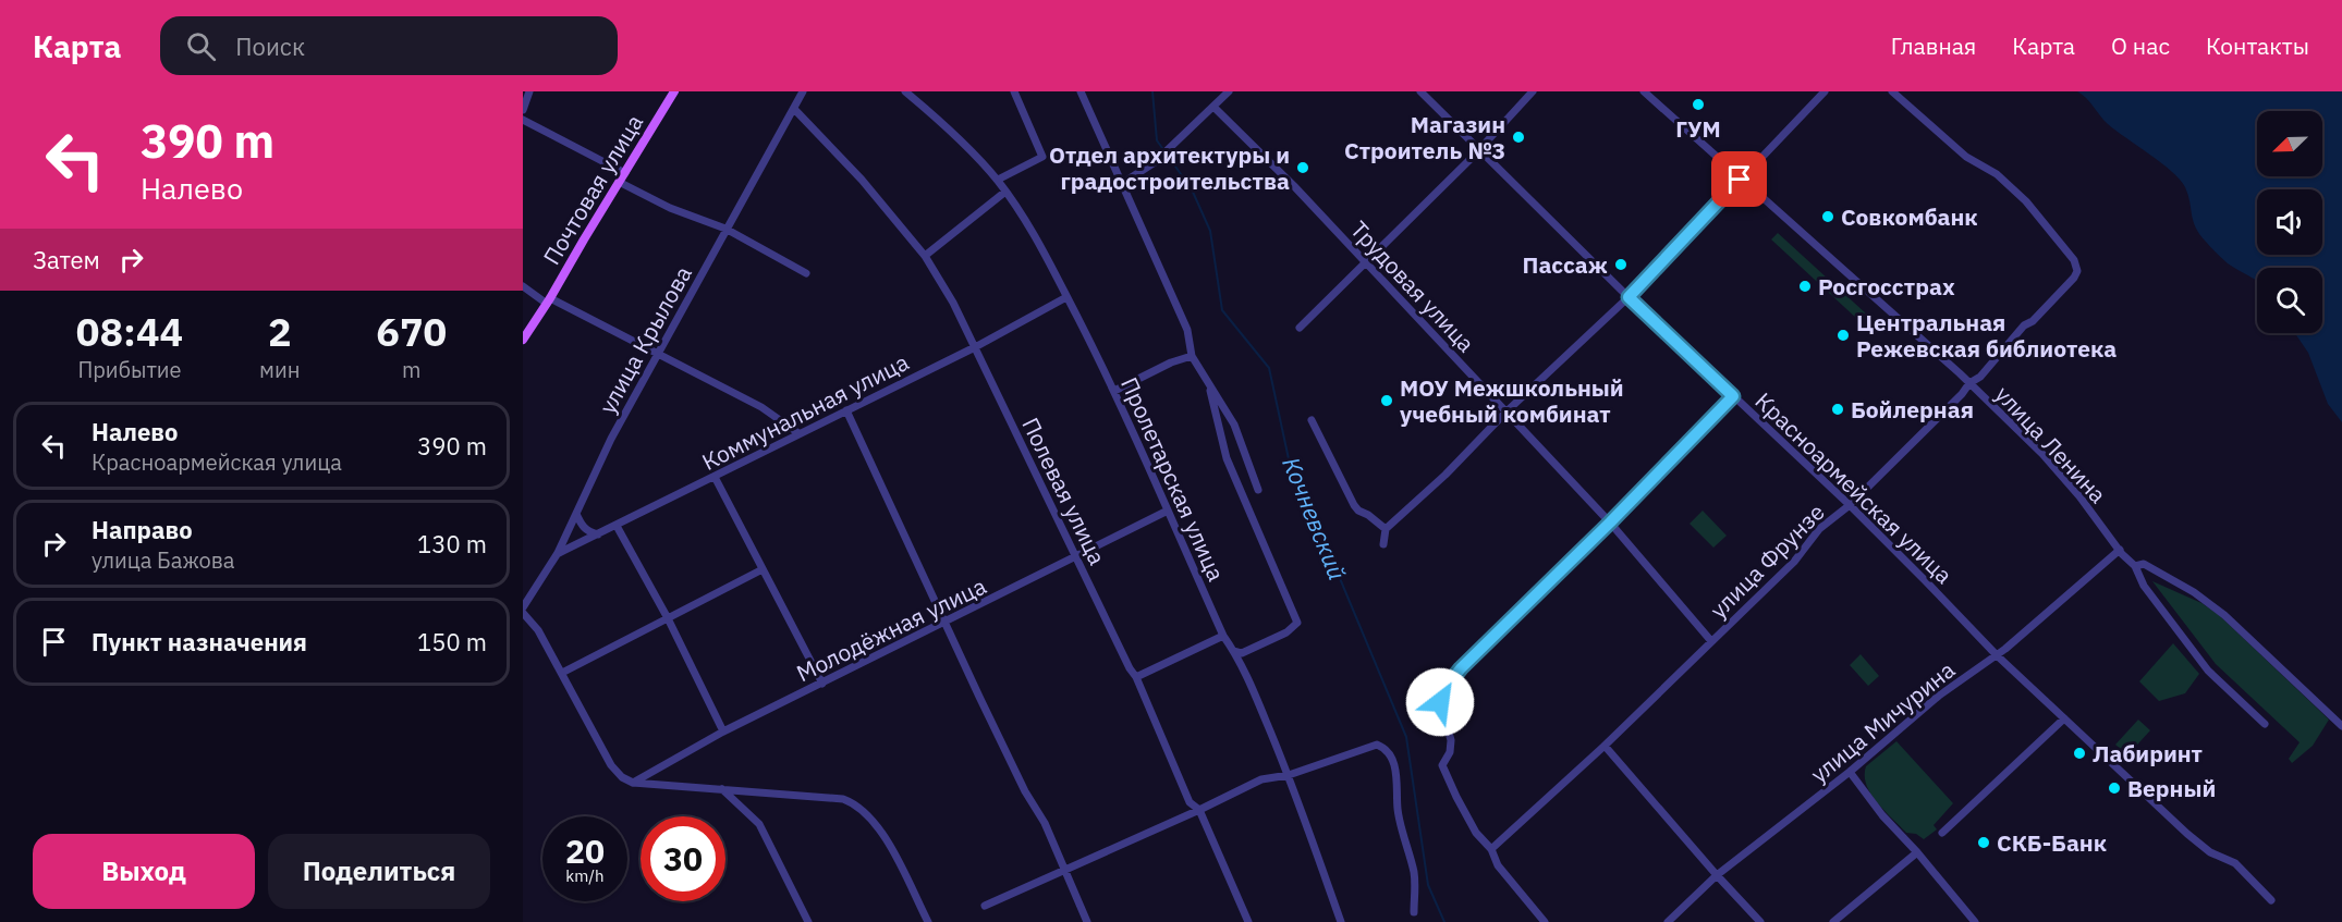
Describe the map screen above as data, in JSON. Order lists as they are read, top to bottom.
{
  "streets": {
    "main road": ["Почтовая улица"],
    "street": [
      "Трудовая улица",
      "улица Крылова",
      "Коммунальная улица",
      "улица Ленина",
      "Пролетарская улица",
      "Красноармейская улица",
      "Полевая улица",
      "улица Фрунзе",
      "Молодёжная улица",
      "улица Мичурина"
    ]
  },
  "crossings": [
    ["Трудовая улица", "улица Фрунзе"],
    ["улица Крылова", "Коммунальная улица"],
    ["улица Крылова", "Полевая улица"],
    ["Коммунальная улица", "Пролетарская улица"],
    ["Коммунальная улица", "Полевая улица"],
    ["улица Ленина", "улица Фрунзе"],
    ["улица Ленина", "улица Мичурина"],
    ["Пролетарская улица", "Молодёжная улица"],
    ["Красноармейская улица", "улица Фрунзе"],
    ["Красноармейская улица", "улица Мичурина"],
    ["Полевая улица", "Молодёжная улица"]
  ],
  "water": ["Кочневский"],
  "places": [
    "ГУМ",
    "Магазин Строитель №3",
    "Отдел архитектуры и градостроительства",
    "Совкомбанк",
    "Пассаж",
    "Росгосстрах",
    "Центральная Режевская библиотека",
    "МОУ Межшкольный учебный комбинат",
    "Бойлерная",
    "Лабиринт",
    "Верный",
    "СКБ-Банк"
  ],
  "north": "bottom left",
  "page": {
    "header": "Карта",
    "search": "Поиск",
    "nav": [
      "Главная",
      "Карта",
      "О нас",
      "Контакты"
    ],
    "turn": ["390 m", "Налево"],
    "then": "Затем",
    "eta": [
      "08:44",
      "Прибытие",
      "2",
      "мин",
      "670",
      "m"
    ],
    "list": [
      {
        "name": "Налево",
        "note": "Красноармейская улица",
        "value": "390 m"
      },
      {
        "name": "Направо",
        "note": "улица Бажова",
        "value": "130 m"
      },
      {
        "name": "Пункт назначения",
        "value": "150 m"
      }
    ],
    "speed": "20 km/h",
    "limit": "30",
    "buttons": ["Выход", "Поделиться"]
  }
}
